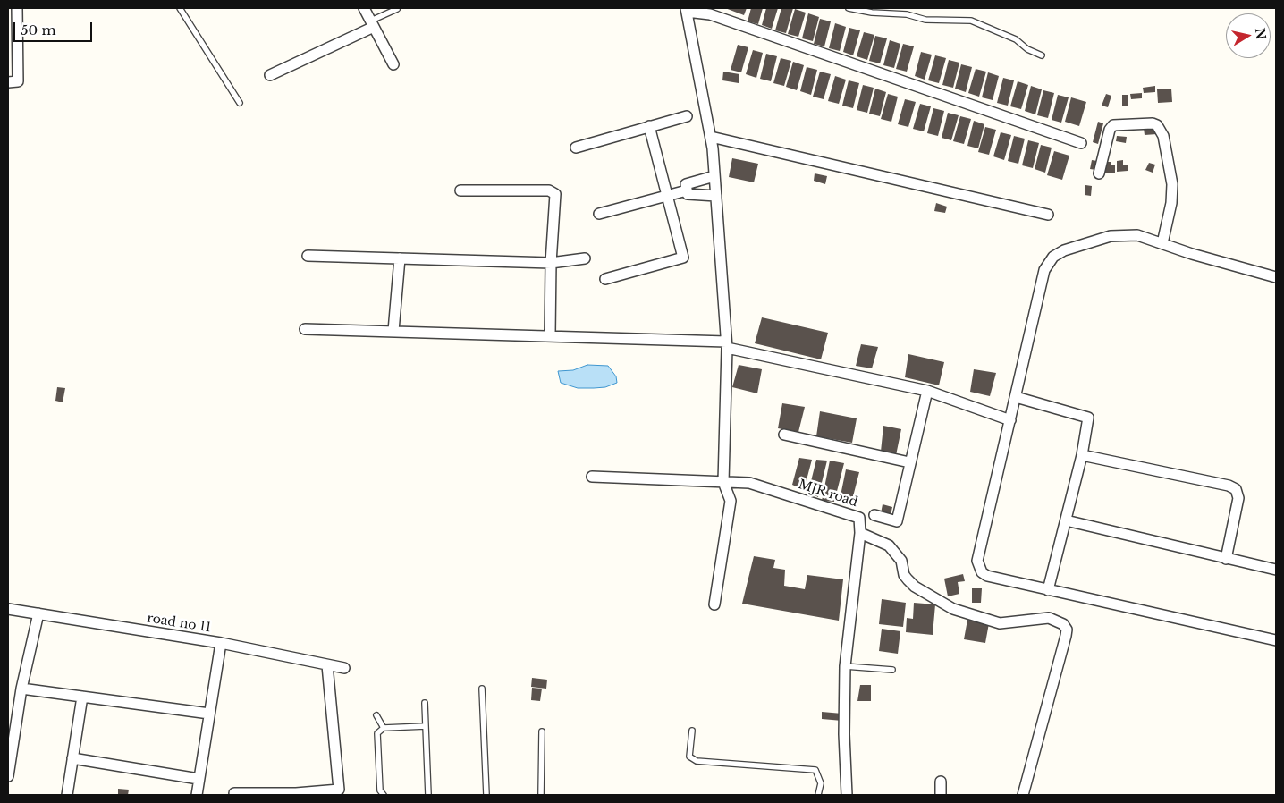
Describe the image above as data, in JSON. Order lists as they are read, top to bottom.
{
  "streets": {
    "street": ["MJR road", "road no 11"]
  },
  "scale_bar": "50 m",
  "north": "right"
}
